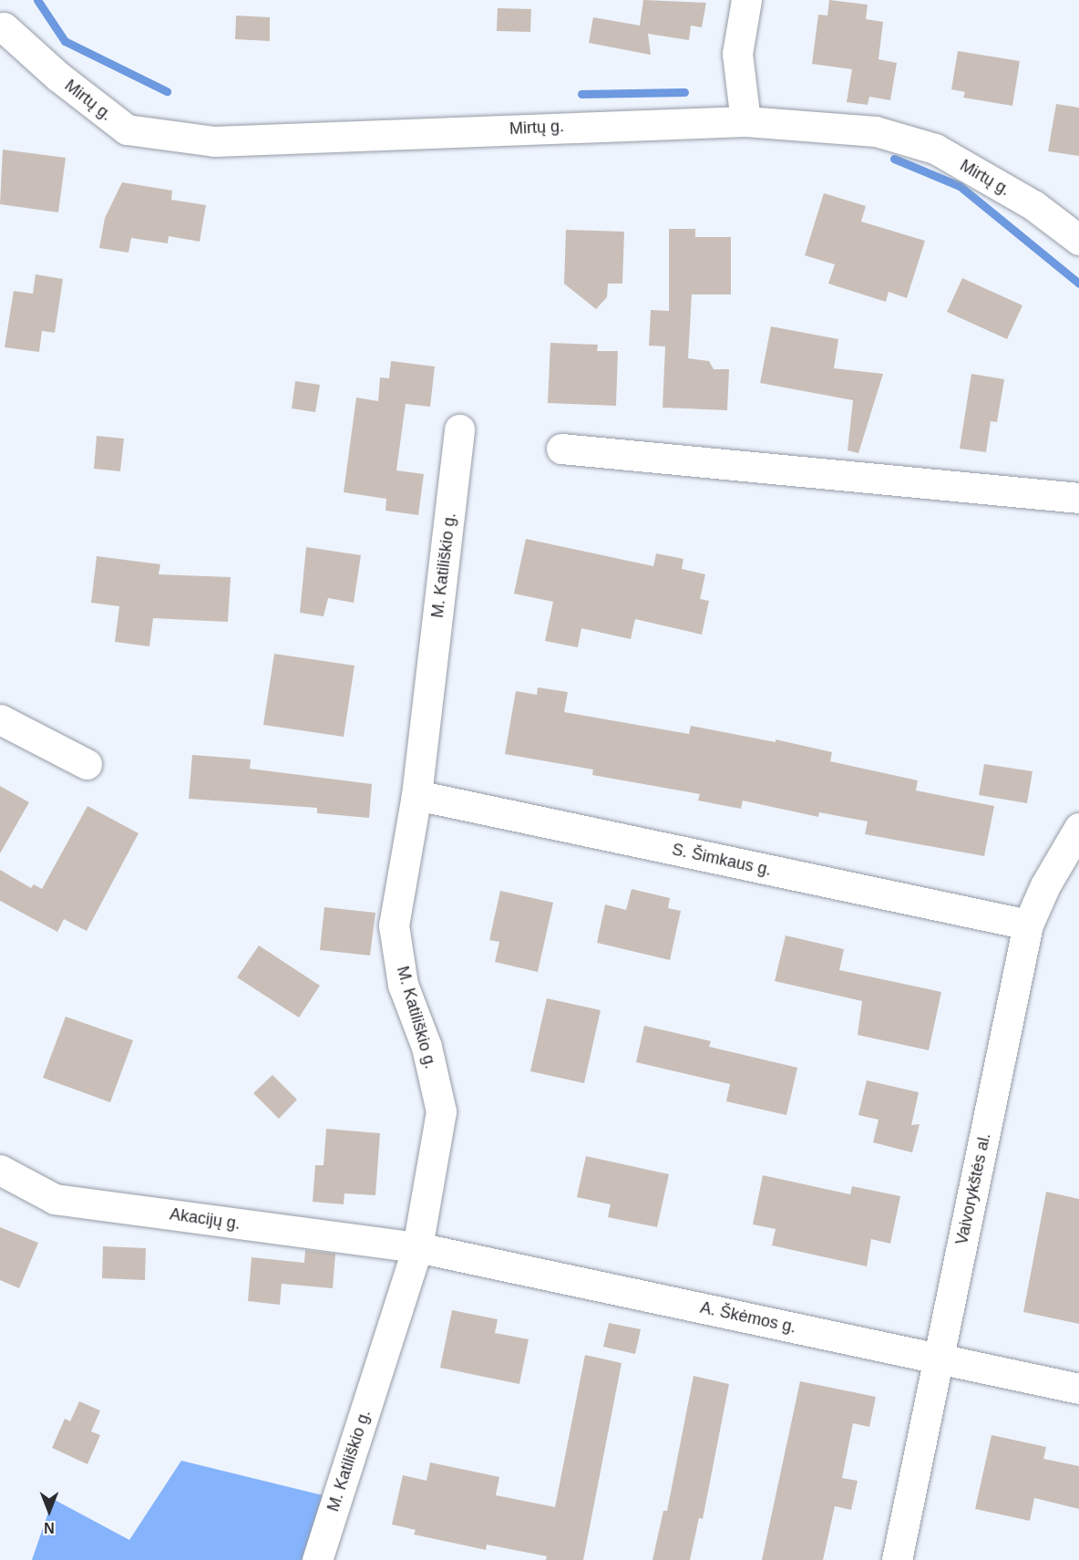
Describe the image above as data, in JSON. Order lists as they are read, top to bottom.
{
  "streets": {
    "street": [
      "Mirtų g.",
      "M. Katiliškio g.",
      "S. Šimkaus g.",
      "Vaivorykštės al.",
      "Akacijų g.",
      "A. Škėmos g."
    ]
  },
  "crossings": [
    ["M. Katiliškio g.", "S. Šimkaus g."],
    ["M. Katiliškio g.", "Akacijų g."],
    ["M. Katiliškio g.", "A. Škėmos g."],
    ["S. Šimkaus g.", "Vaivorykštės al."],
    ["Vaivorykštės al.", "A. Škėmos g."],
    ["Akacijų g.", "A. Škėmos g."]
  ],
  "north": "bottom"
}
